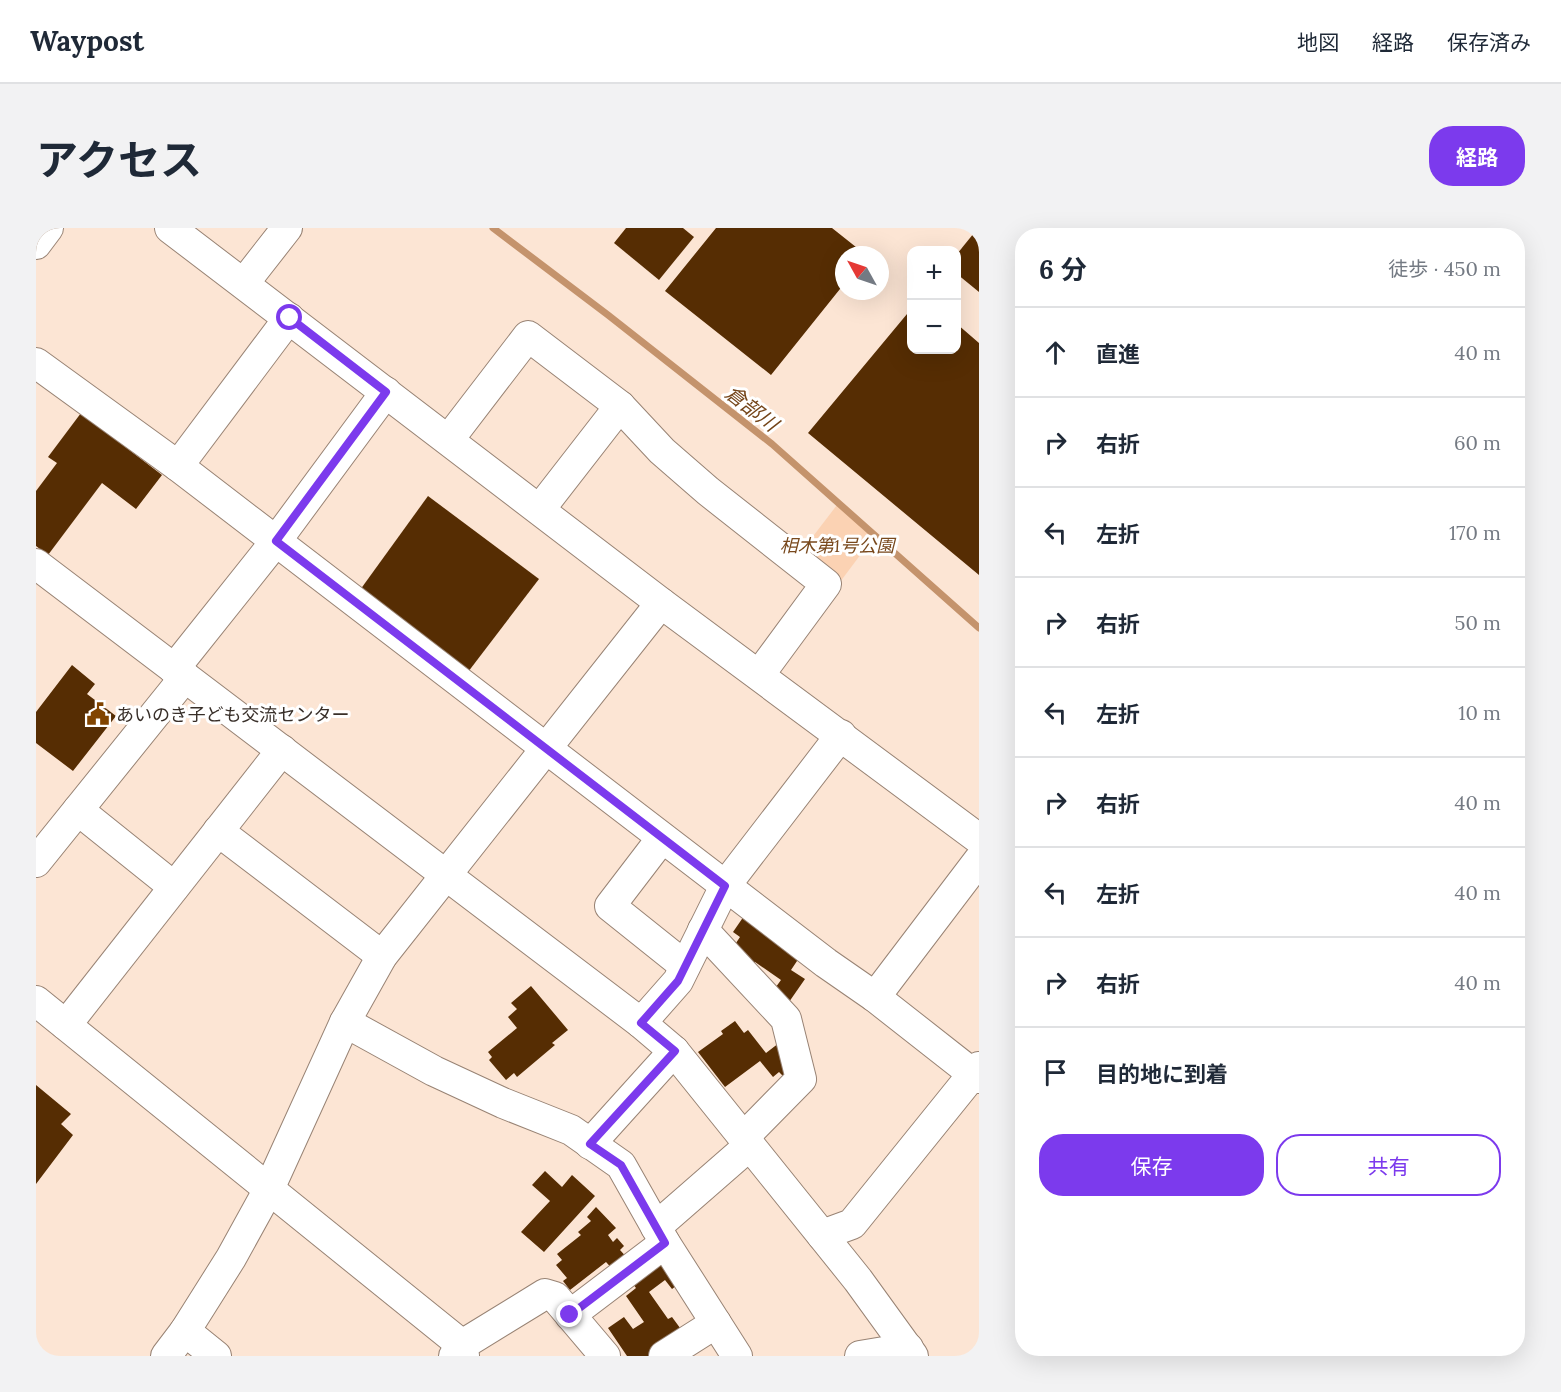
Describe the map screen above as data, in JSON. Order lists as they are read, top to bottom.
{
  "water": ["倉部川"],
  "parks": ["相木第1号公園"],
  "places": {
    "public building": ["あいのき子ども交流センター"]
  },
  "north": "top left",
  "page": {
    "header": "Waypost",
    "nav": ["地図", "経路", "保存済み"],
    "title": "アクセス",
    "buttons": [
      "経路",
      ["保存", "共有"]
    ],
    "heading": ["6 分", "徒歩 · 450 m"],
    "map_buttons": ["+", "−"],
    "list": [
      ["直進", "40 m"],
      ["右折", "60 m"],
      ["左折", "170 m"],
      ["右折", "50 m"],
      ["左折", "10 m"],
      ["右折", "40 m"],
      ["左折", "40 m"],
      ["右折", "40 m"],
      "目的地に到着"
    ]
  }
}
